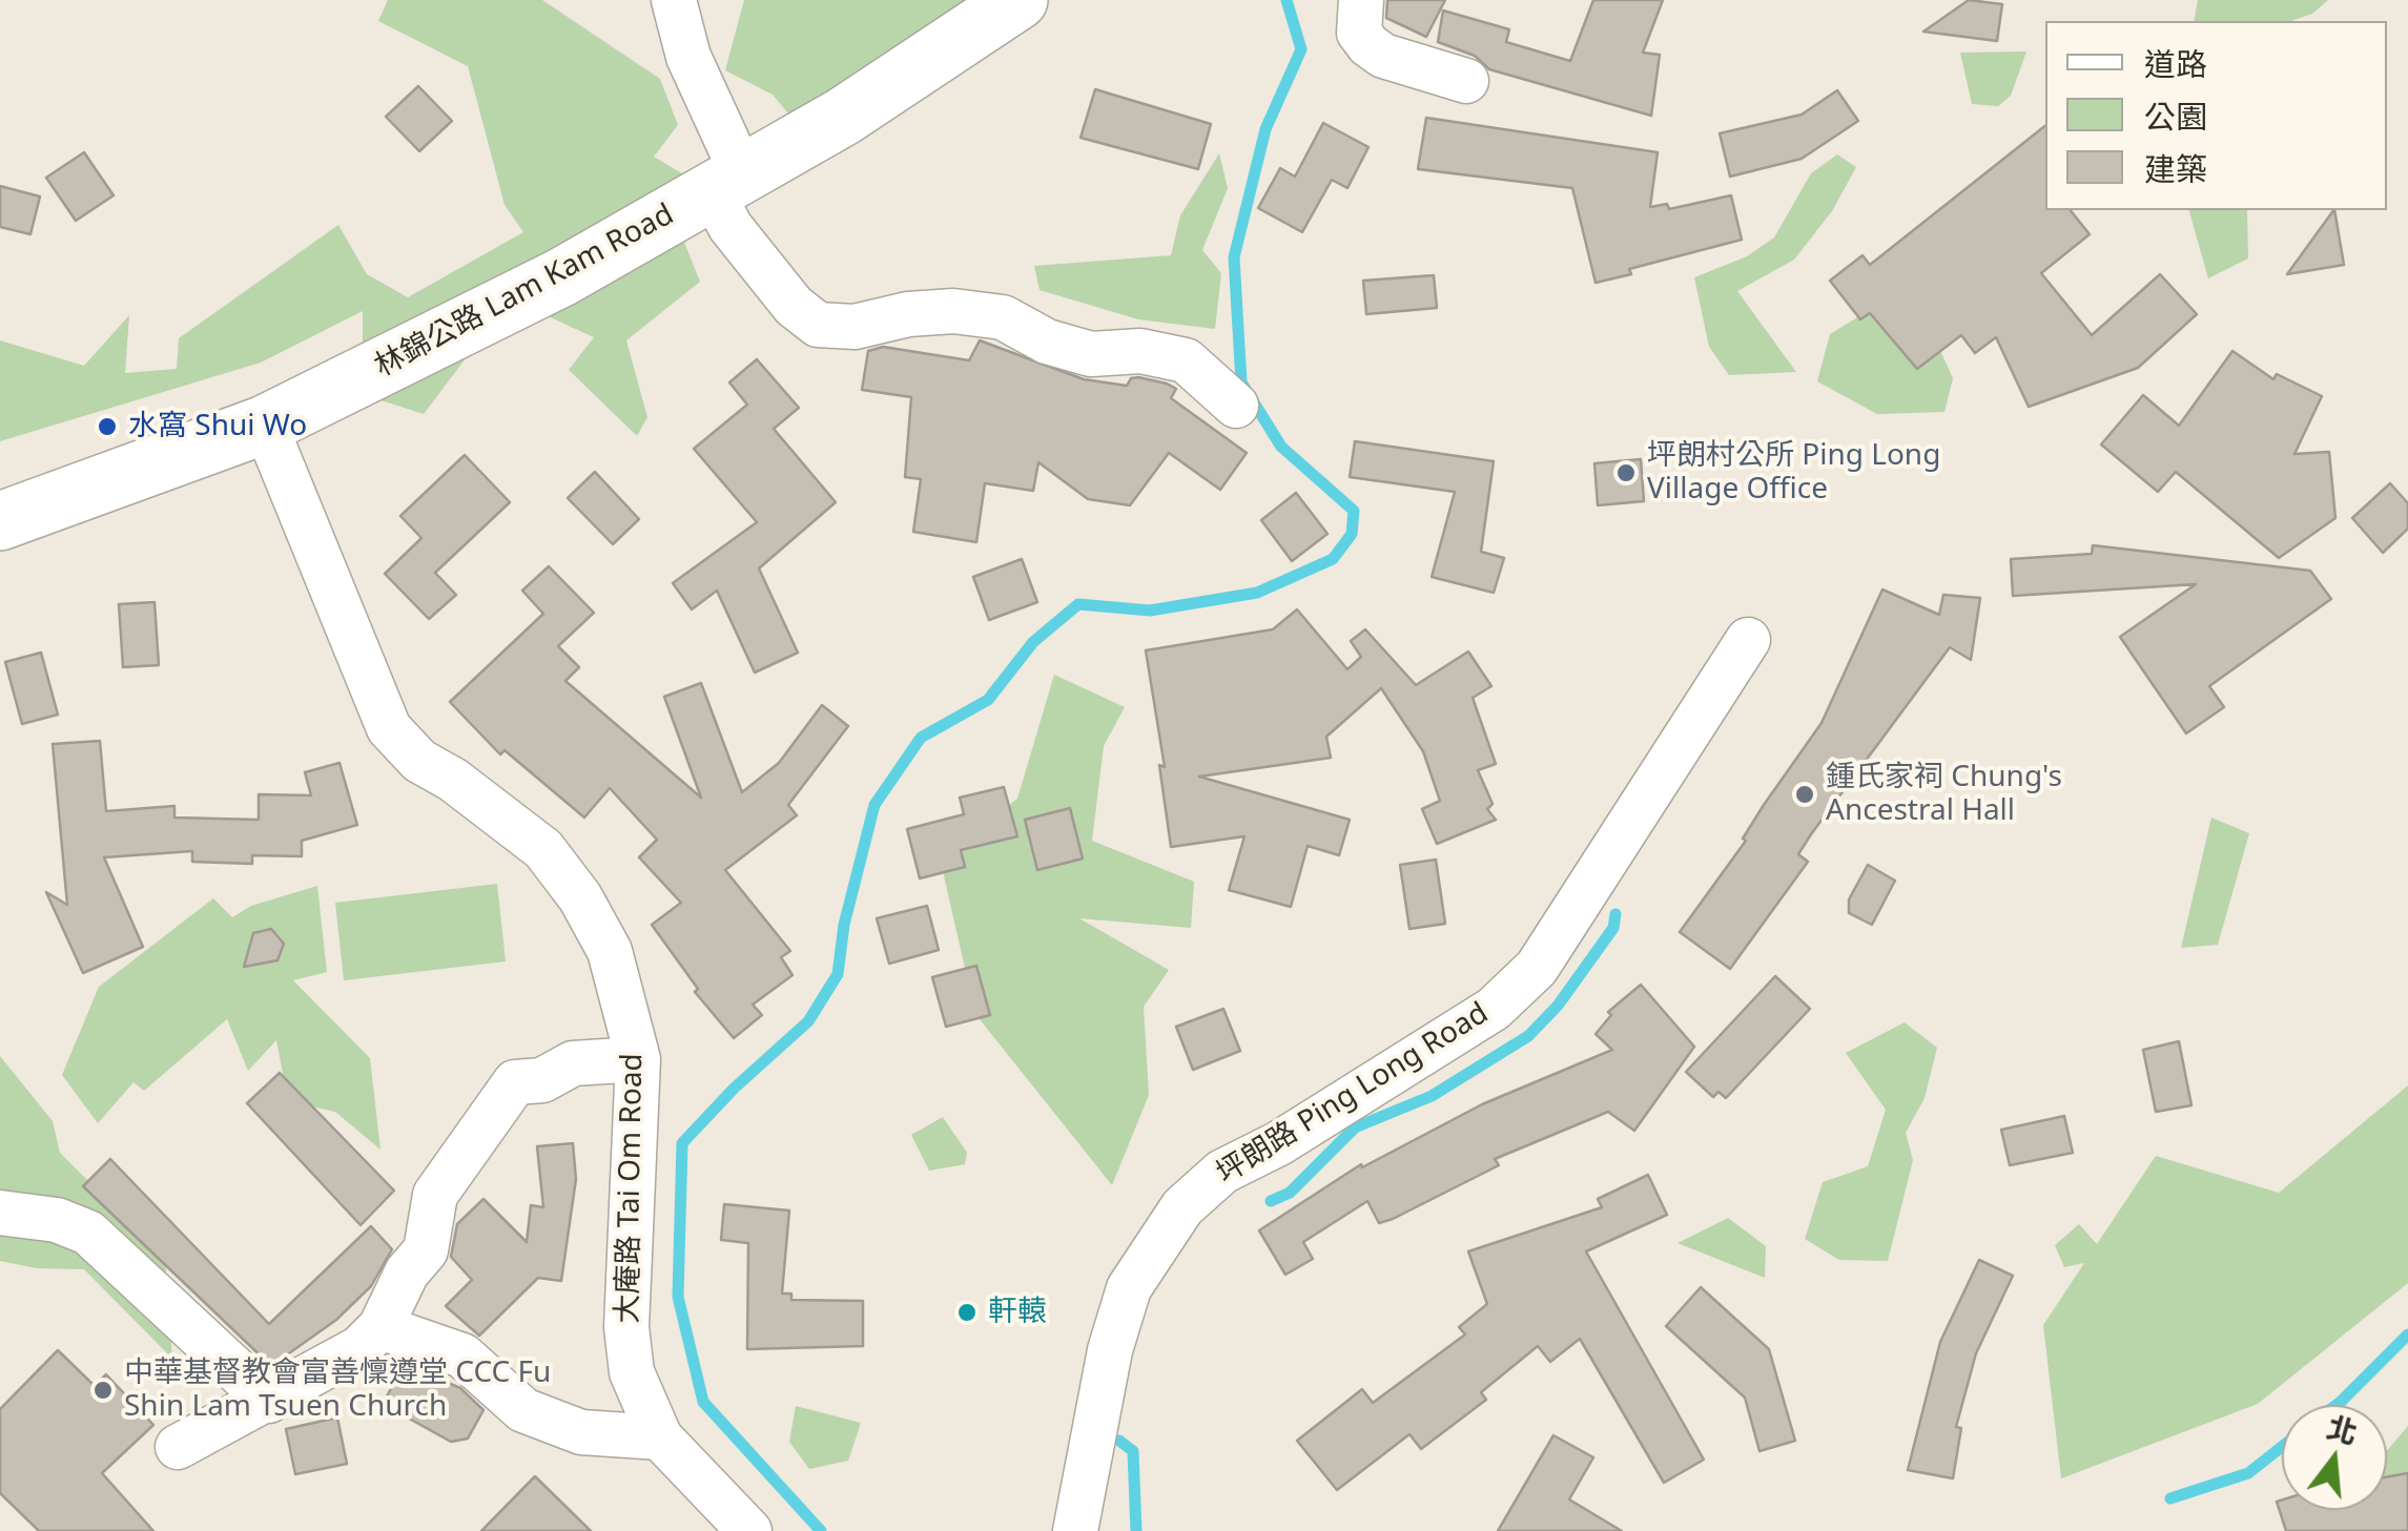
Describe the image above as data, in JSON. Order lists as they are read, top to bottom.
{
  "streets": {
    "main road": ["林錦公路 Lam Kam Road"],
    "street": ["坪朗路 Ping Long Road", "大庵路 Tai Om Road"]
  },
  "crossings": [
    ["林錦公路 Lam Kam Road", "大庵路 Tai Om Road"]
  ],
  "places": [
    "水窩 Shui Wo",
    "坪朗村公所 Ping Long Village Office",
    "鍾氏家祠 Chung's Ancestral Hall",
    "軒轅",
    "中華基督教會富善懍遵堂 CCC Fu Shin Lam Tsuen Church"
  ],
  "legend": ["道路", "公園", "建築"],
  "north": "top"
}
